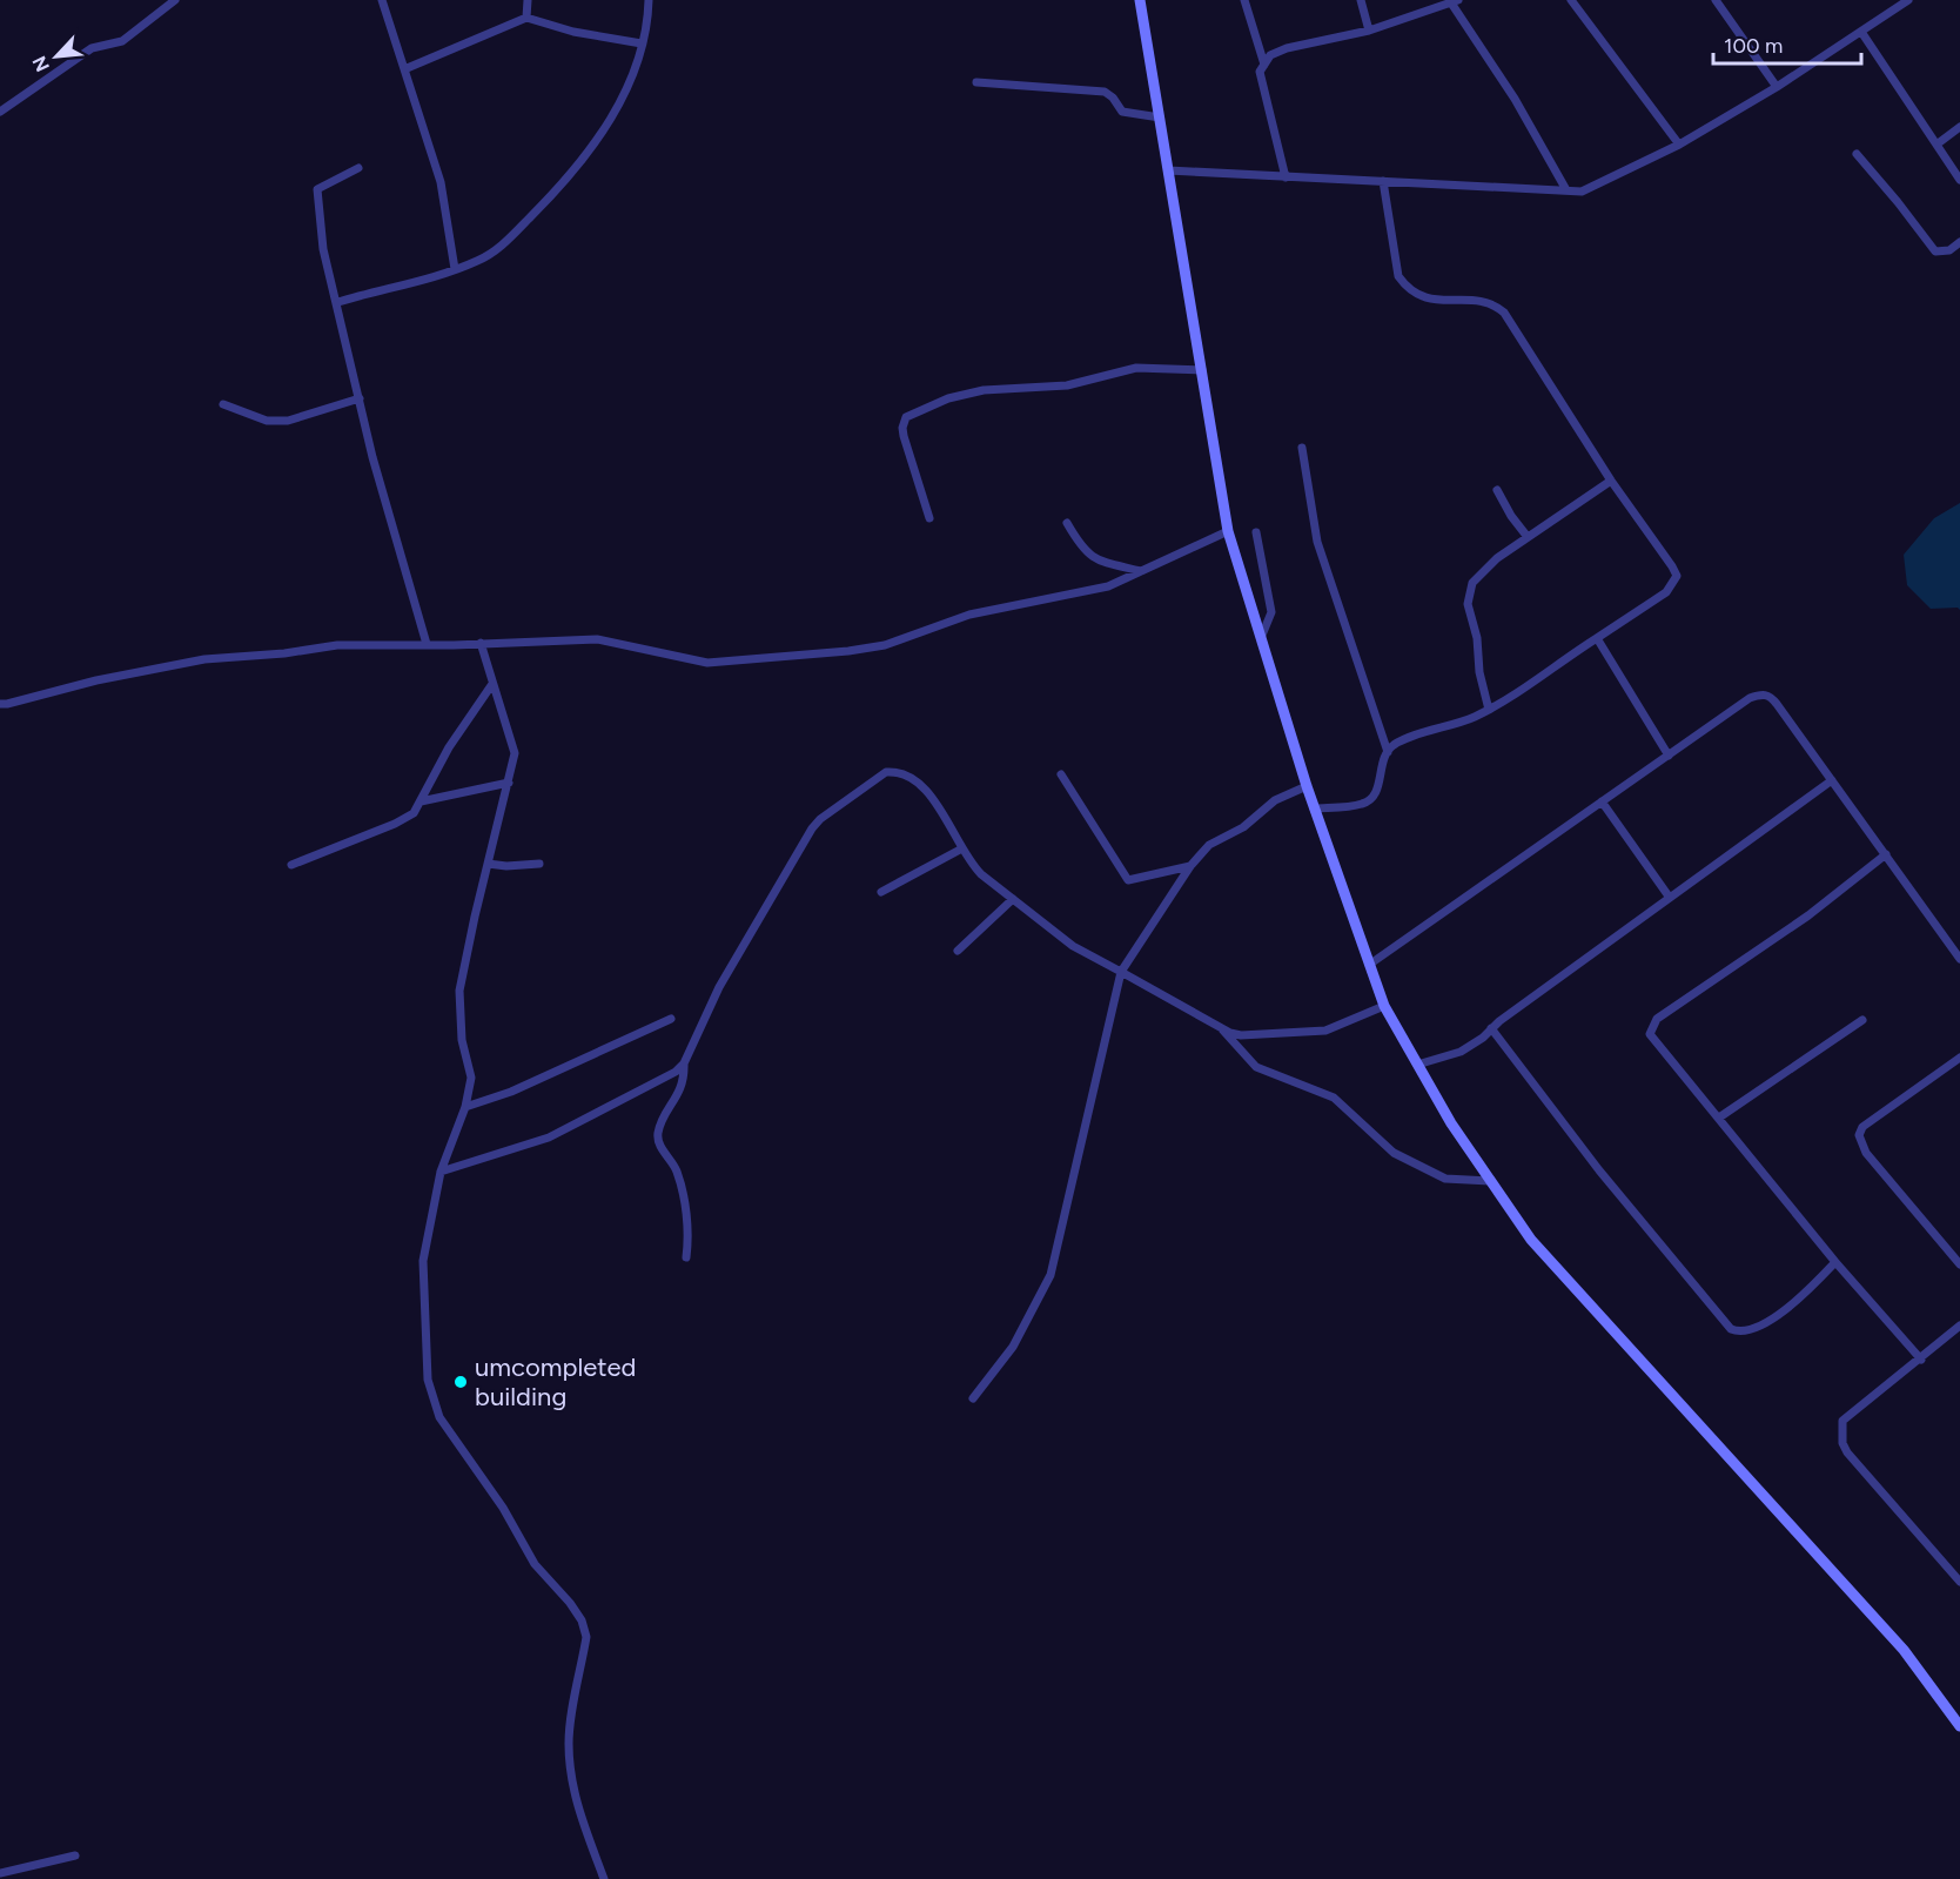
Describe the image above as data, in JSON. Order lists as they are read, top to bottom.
{
  "places": ["umcompleted building"],
  "scale_bar": "100 m",
  "north": "bottom left"
}
